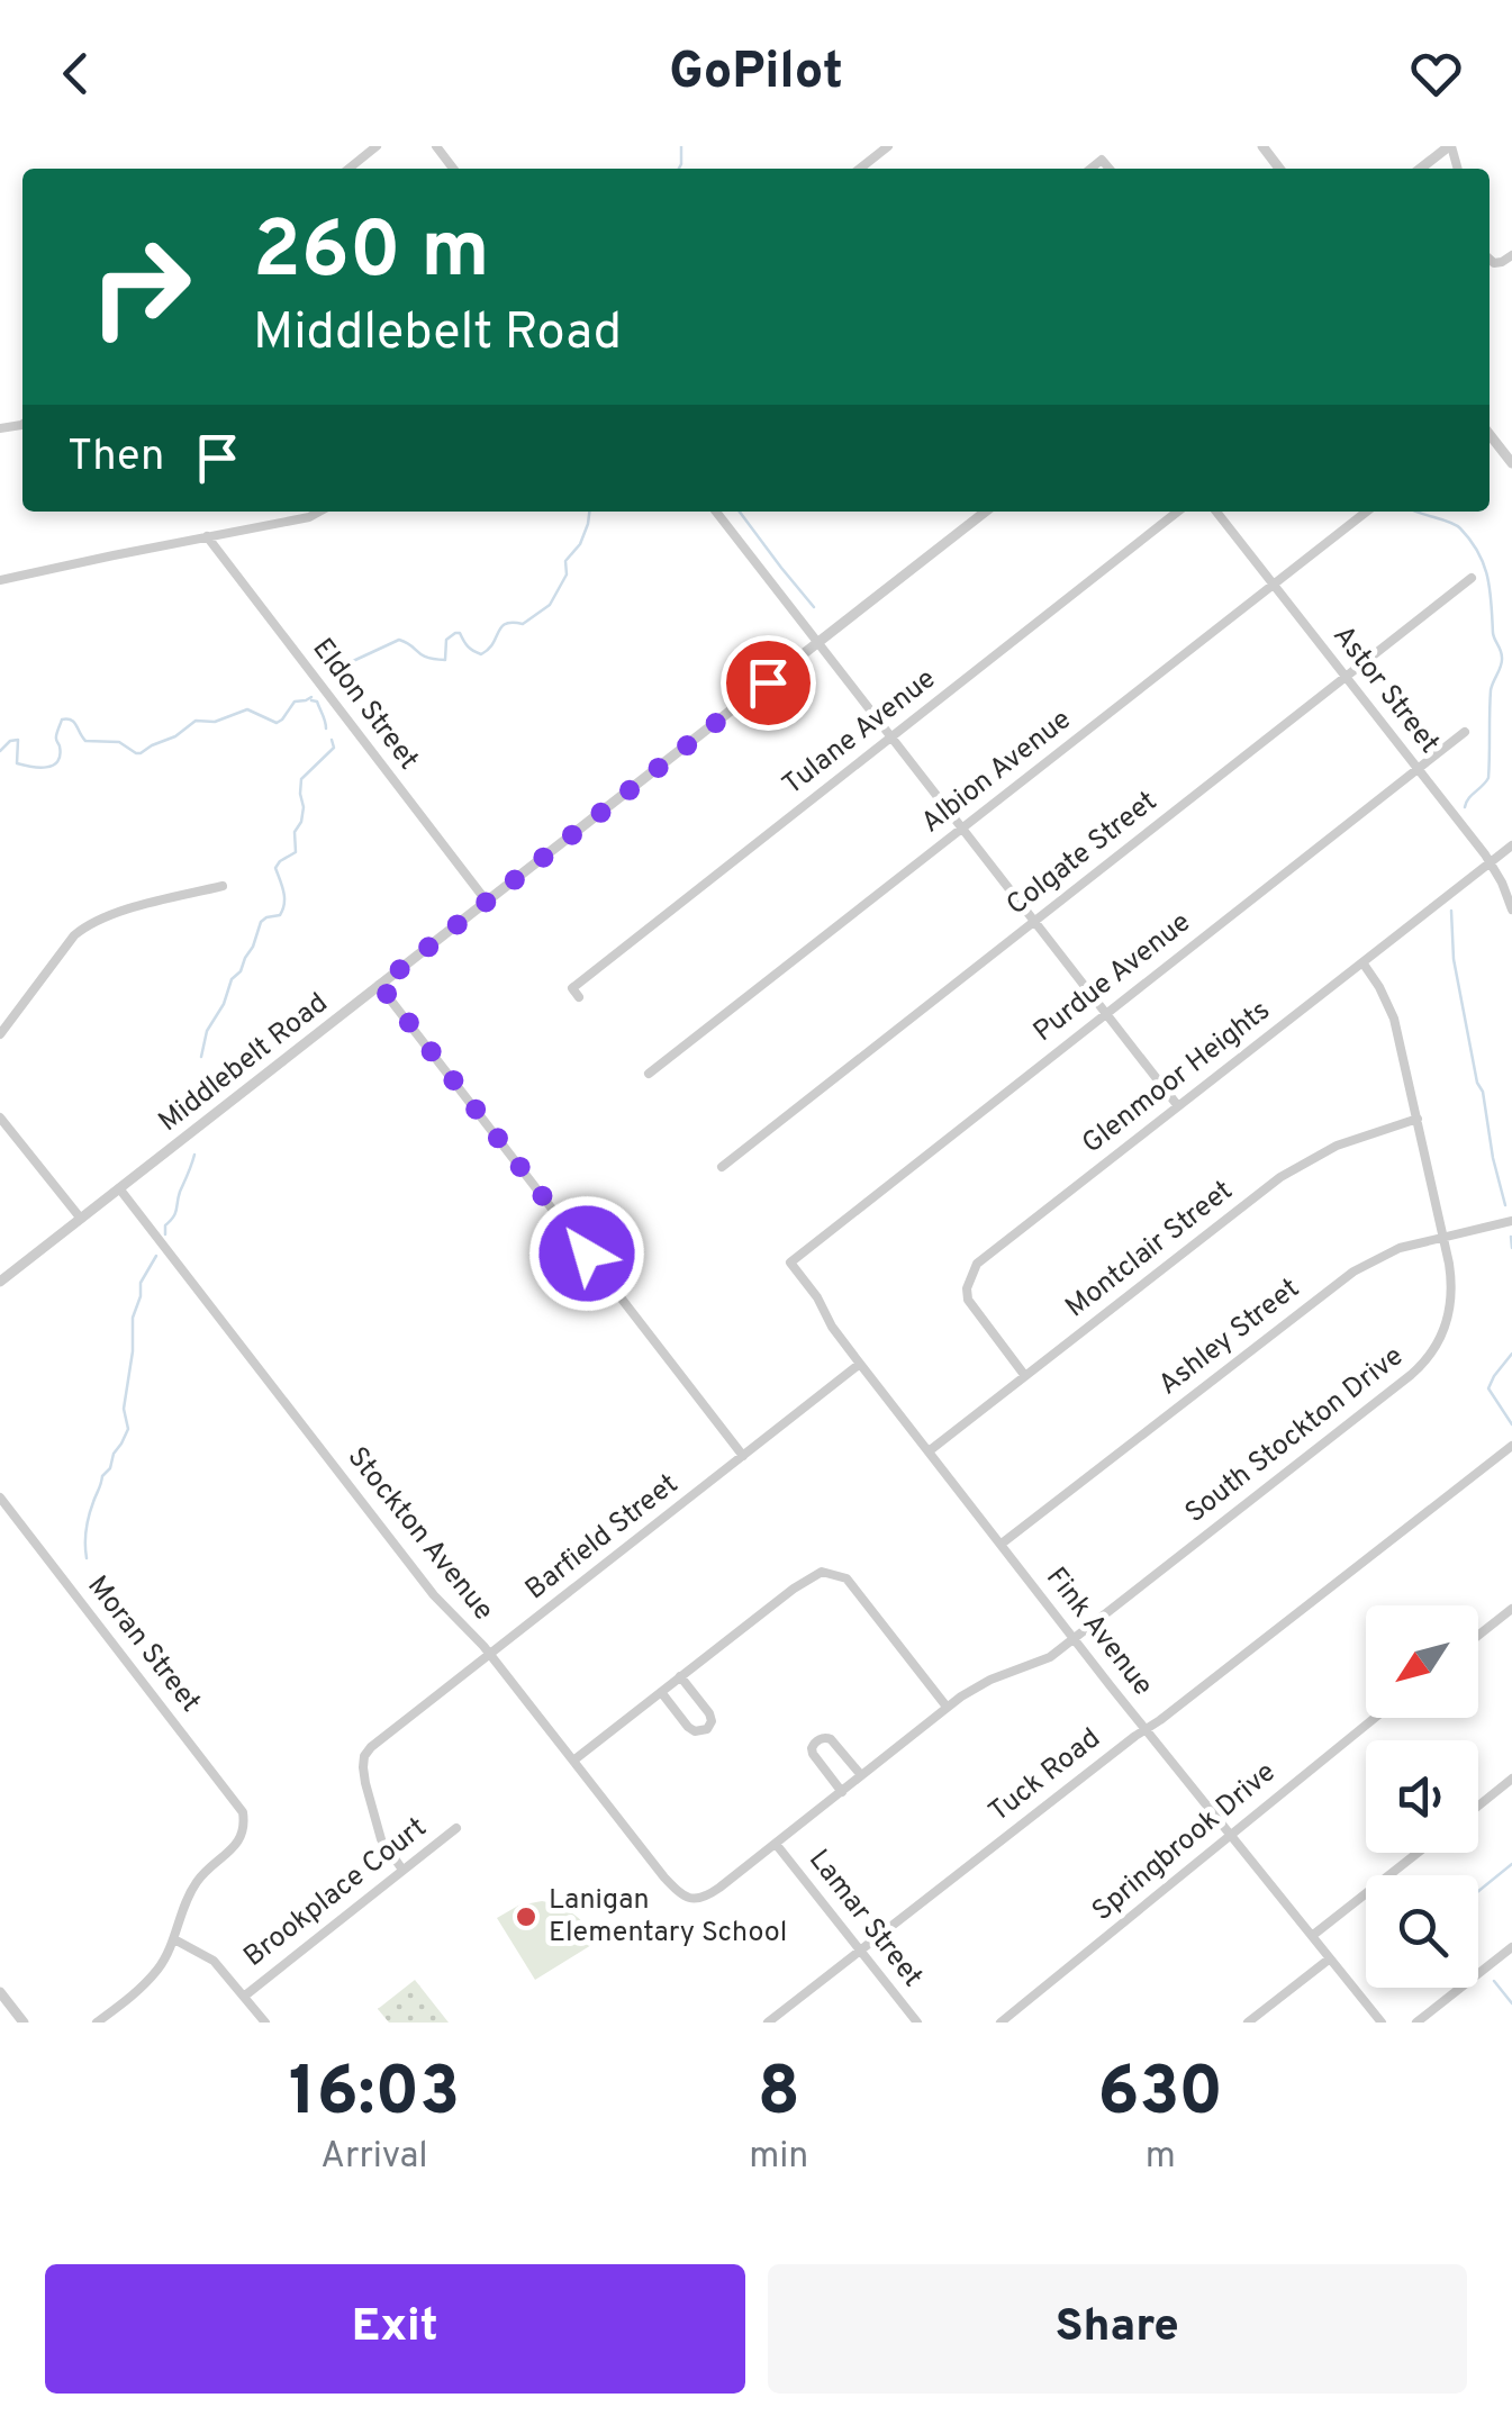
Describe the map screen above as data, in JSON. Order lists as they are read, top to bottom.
{
  "streets": {
    "street": [
      "Astor Street",
      "Eldon Street",
      "Tulane Avenue",
      "Albion Avenue",
      "Colgate Street",
      "Purdue Avenue",
      "Middlebelt Road",
      "Glenmoor Heights",
      "Montclair Street",
      "Ashley Street",
      "South Stockton Drive",
      "Stockton Avenue",
      "Barfield Street",
      "Fink Avenue",
      "Moran Street",
      "Tuck Road",
      "Springbrook Drive",
      "Brookplace Court",
      "Lamar Street"
    ]
  },
  "crossings": [
    ["Astor Street", "Albion Avenue"],
    ["Astor Street", "Colgate Street"],
    ["Astor Street", "Purdue Avenue"],
    ["Astor Street", "Glenmoor Heights"],
    ["Eldon Street", "Middlebelt Road"],
    ["Purdue Avenue", "Fink Avenue"],
    ["Middlebelt Road", "Stockton Avenue"],
    ["Glenmoor Heights", "Montclair Street"],
    ["Glenmoor Heights", "South Stockton Drive"],
    ["Montclair Street", "South Stockton Drive"],
    ["Montclair Street", "Fink Avenue"],
    ["Ashley Street", "South Stockton Drive"],
    ["Ashley Street", "Fink Avenue"],
    ["South Stockton Drive", "Stockton Avenue"],
    ["South Stockton Drive", "Fink Avenue"],
    ["South Stockton Drive", "Lamar Street"],
    ["Stockton Avenue", "Barfield Street"],
    ["Barfield Street", "Fink Avenue"],
    ["Barfield Street", "Brookplace Court"],
    ["Fink Avenue", "Tuck Road"],
    ["Fink Avenue", "Springbrook Drive"],
    ["Tuck Road", "Lamar Street"]
  ],
  "places": ["Lanigan Elementary School"],
  "north": "bottom left",
  "page": {
    "header": "GoPilot",
    "turn": ["260 m", "Middlebelt Road"],
    "then": "Then",
    "eta": [
      "16:03",
      "Arrival",
      "8",
      "min",
      "630",
      "m"
    ],
    "buttons": ["Exit", "Share"]
  }
}
